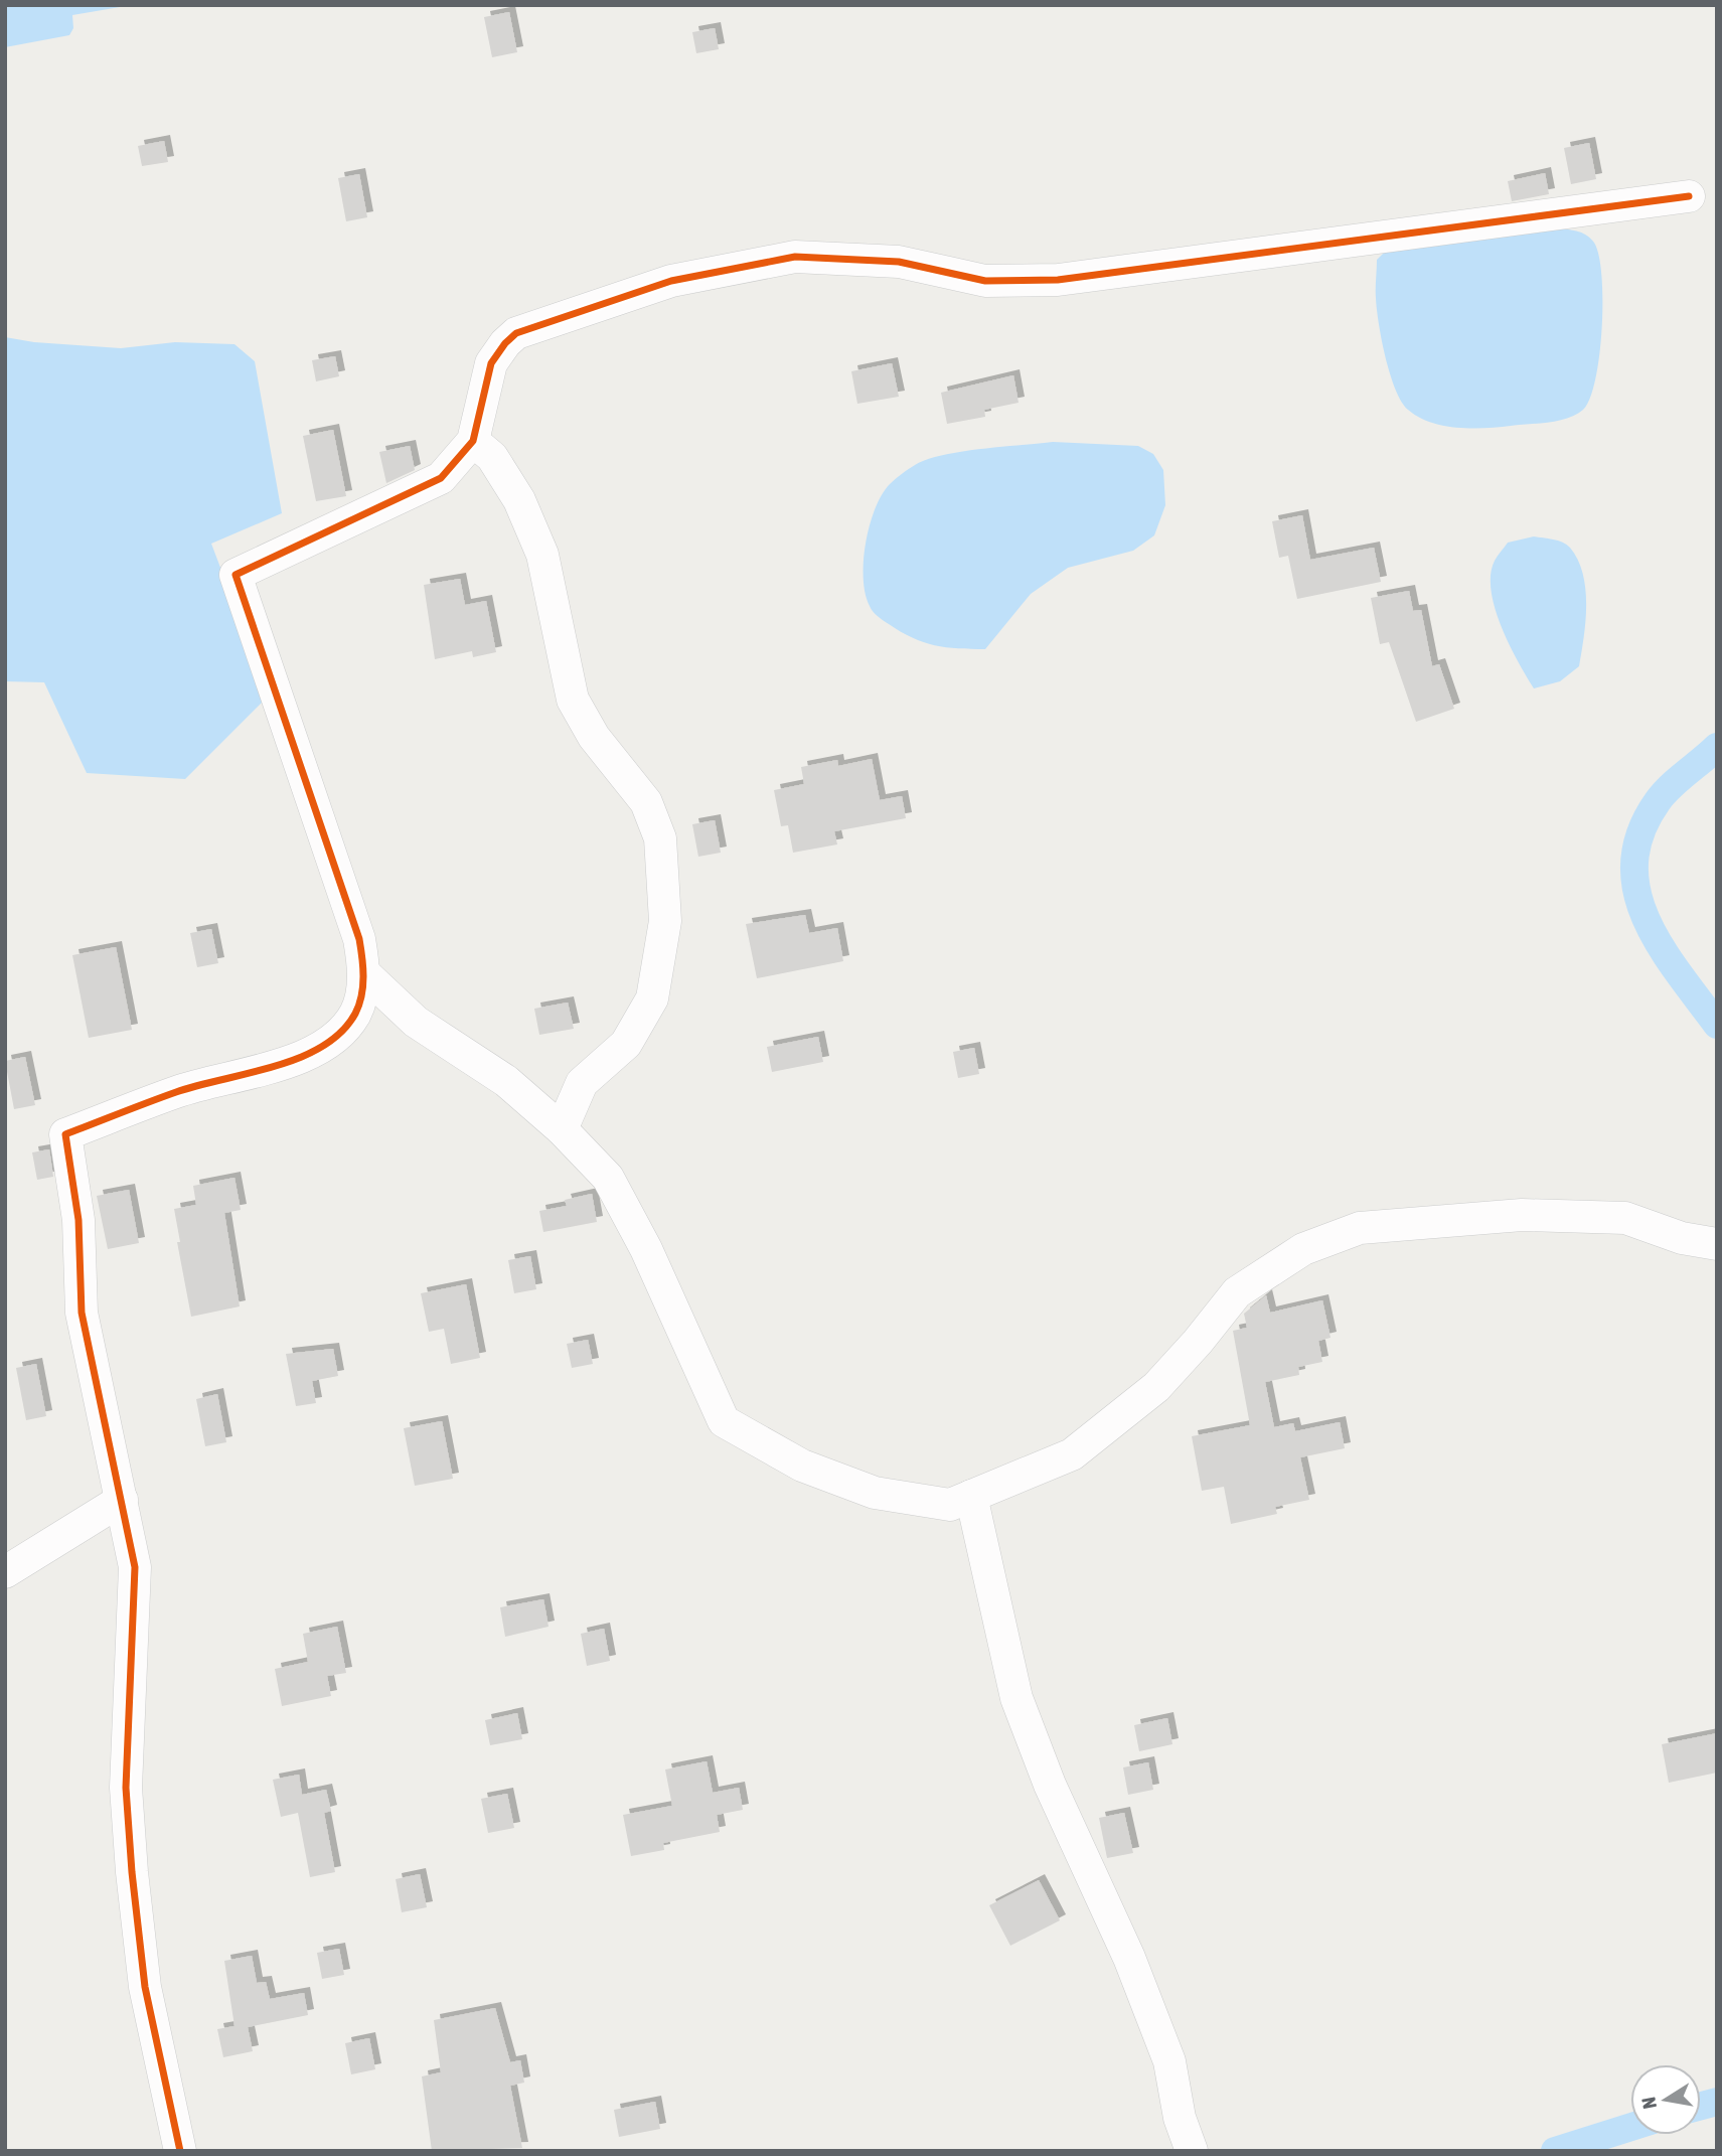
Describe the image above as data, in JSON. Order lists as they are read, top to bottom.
{
  "north": "left"
}
